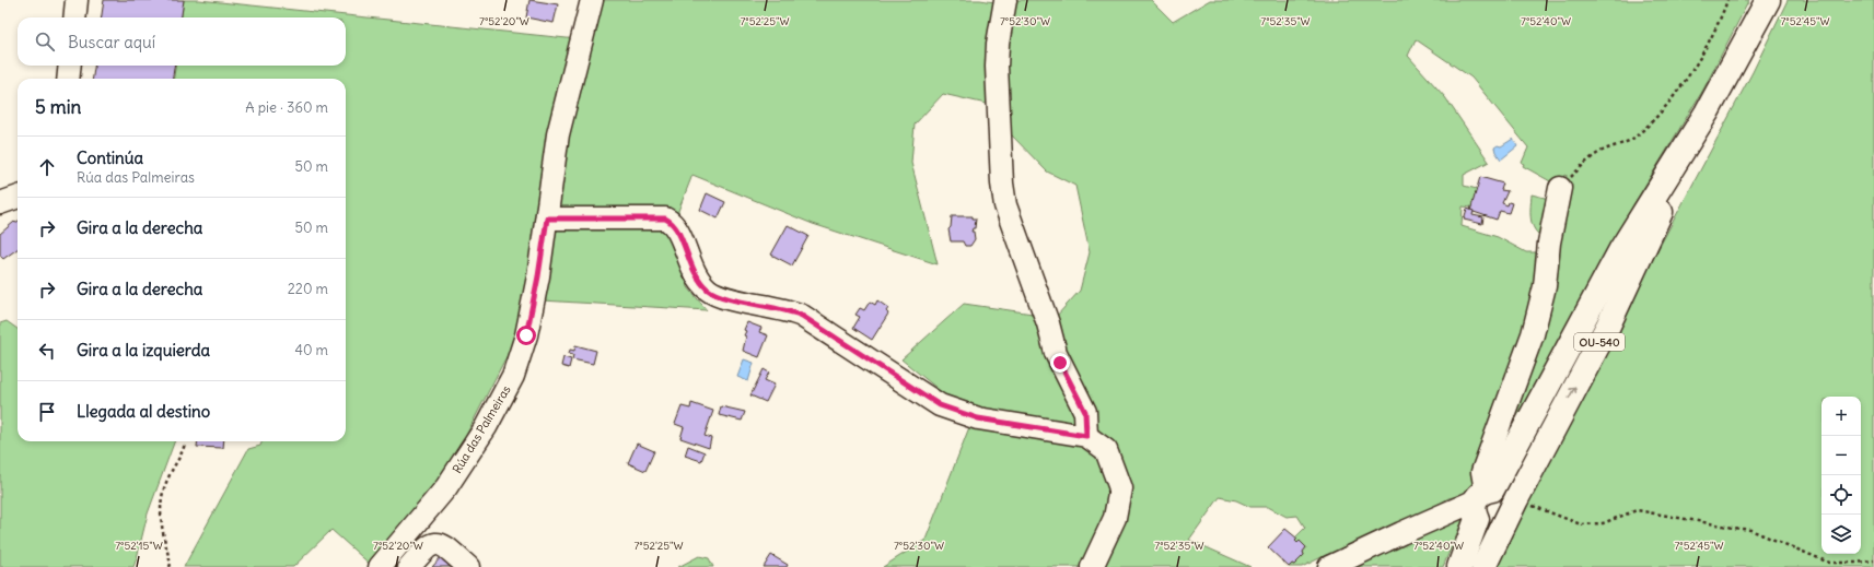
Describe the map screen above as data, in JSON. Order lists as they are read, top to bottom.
{
  "streets": {
    "main road": ["OU-540"],
    "street": ["Rúa das Palmeiras"]
  },
  "page": {
    "search": "Buscar aquí",
    "heading": ["5 min", "A pie · 360 m"],
    "list": [
      ["Continúa", "Rúa das Palmeiras", "50 m"],
      ["Gira a la derecha", "50 m"],
      ["Gira a la derecha", "220 m"],
      ["Gira a la izquierda", "40 m"],
      "Llegada al destino"
    ],
    "map_buttons": ["+", "−"]
  },
  "coordinates": [
    "7°52'20\"W",
    "7°52'25\"W",
    "7°52'30\"W",
    "7°52'35\"W",
    "7°52'40\"W",
    "7°52'45\"W",
    "7°52'15\"W"
  ]
}
